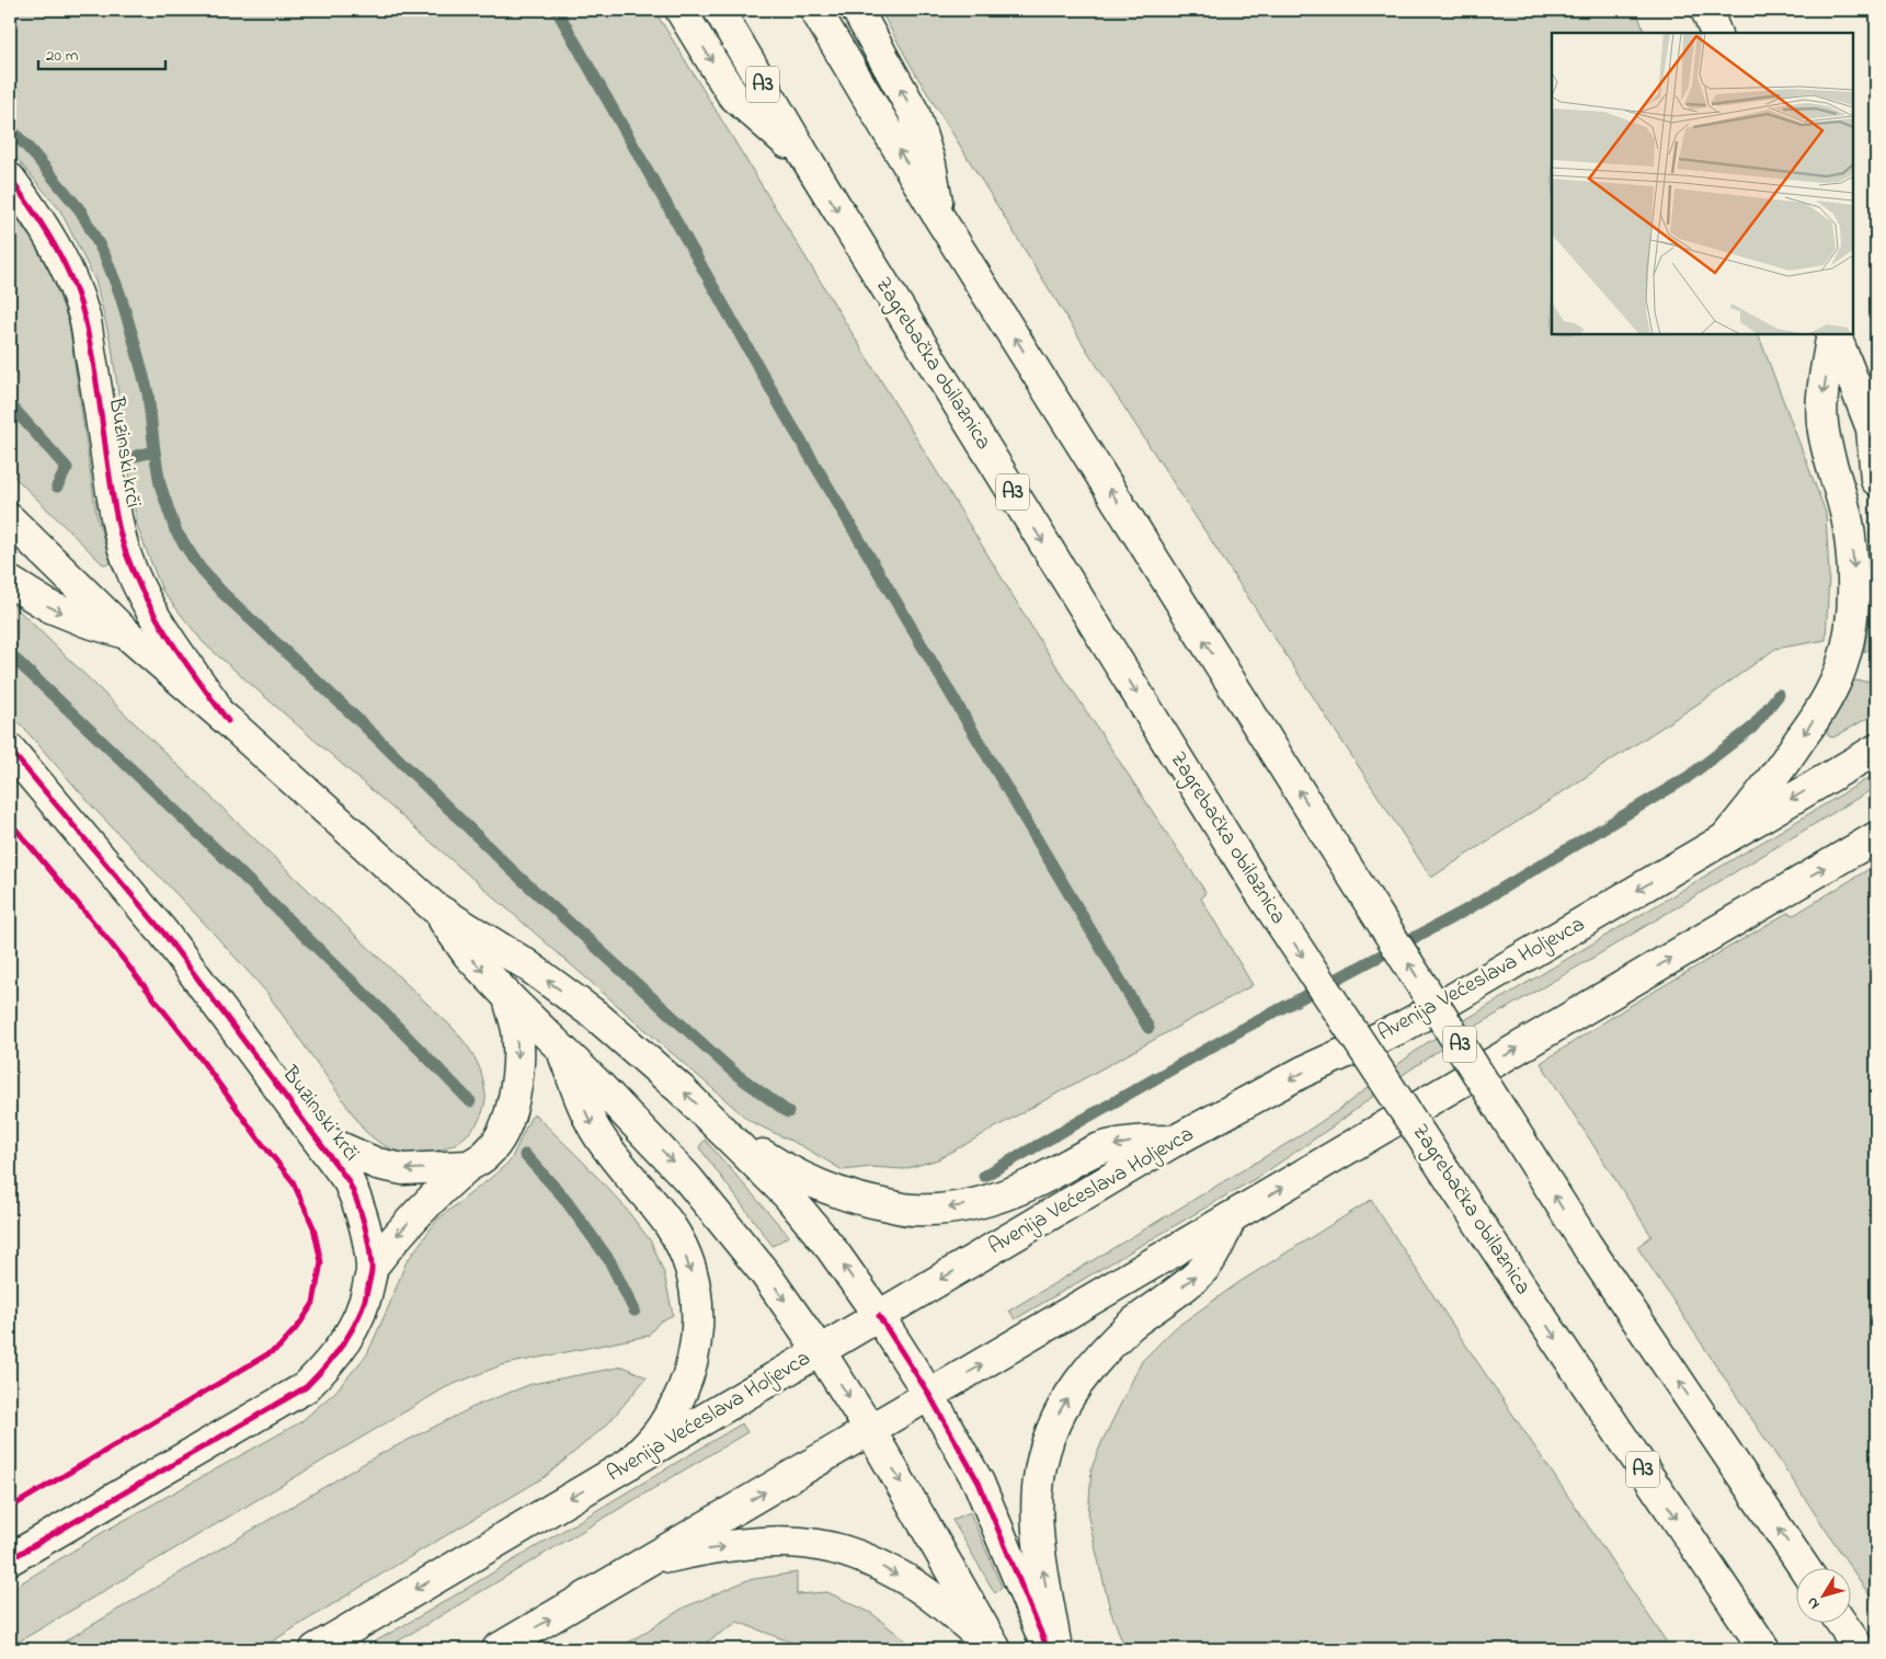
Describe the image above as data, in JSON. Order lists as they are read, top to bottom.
{
  "streets": {
    "main road": [
      "A3",
      "Zagrebačka obilaznica",
      "Buzinski krči",
      "Avenija Većeslava Holjevca"
    ]
  },
  "scale_bar": "20 m",
  "north": "bottom left"
}
